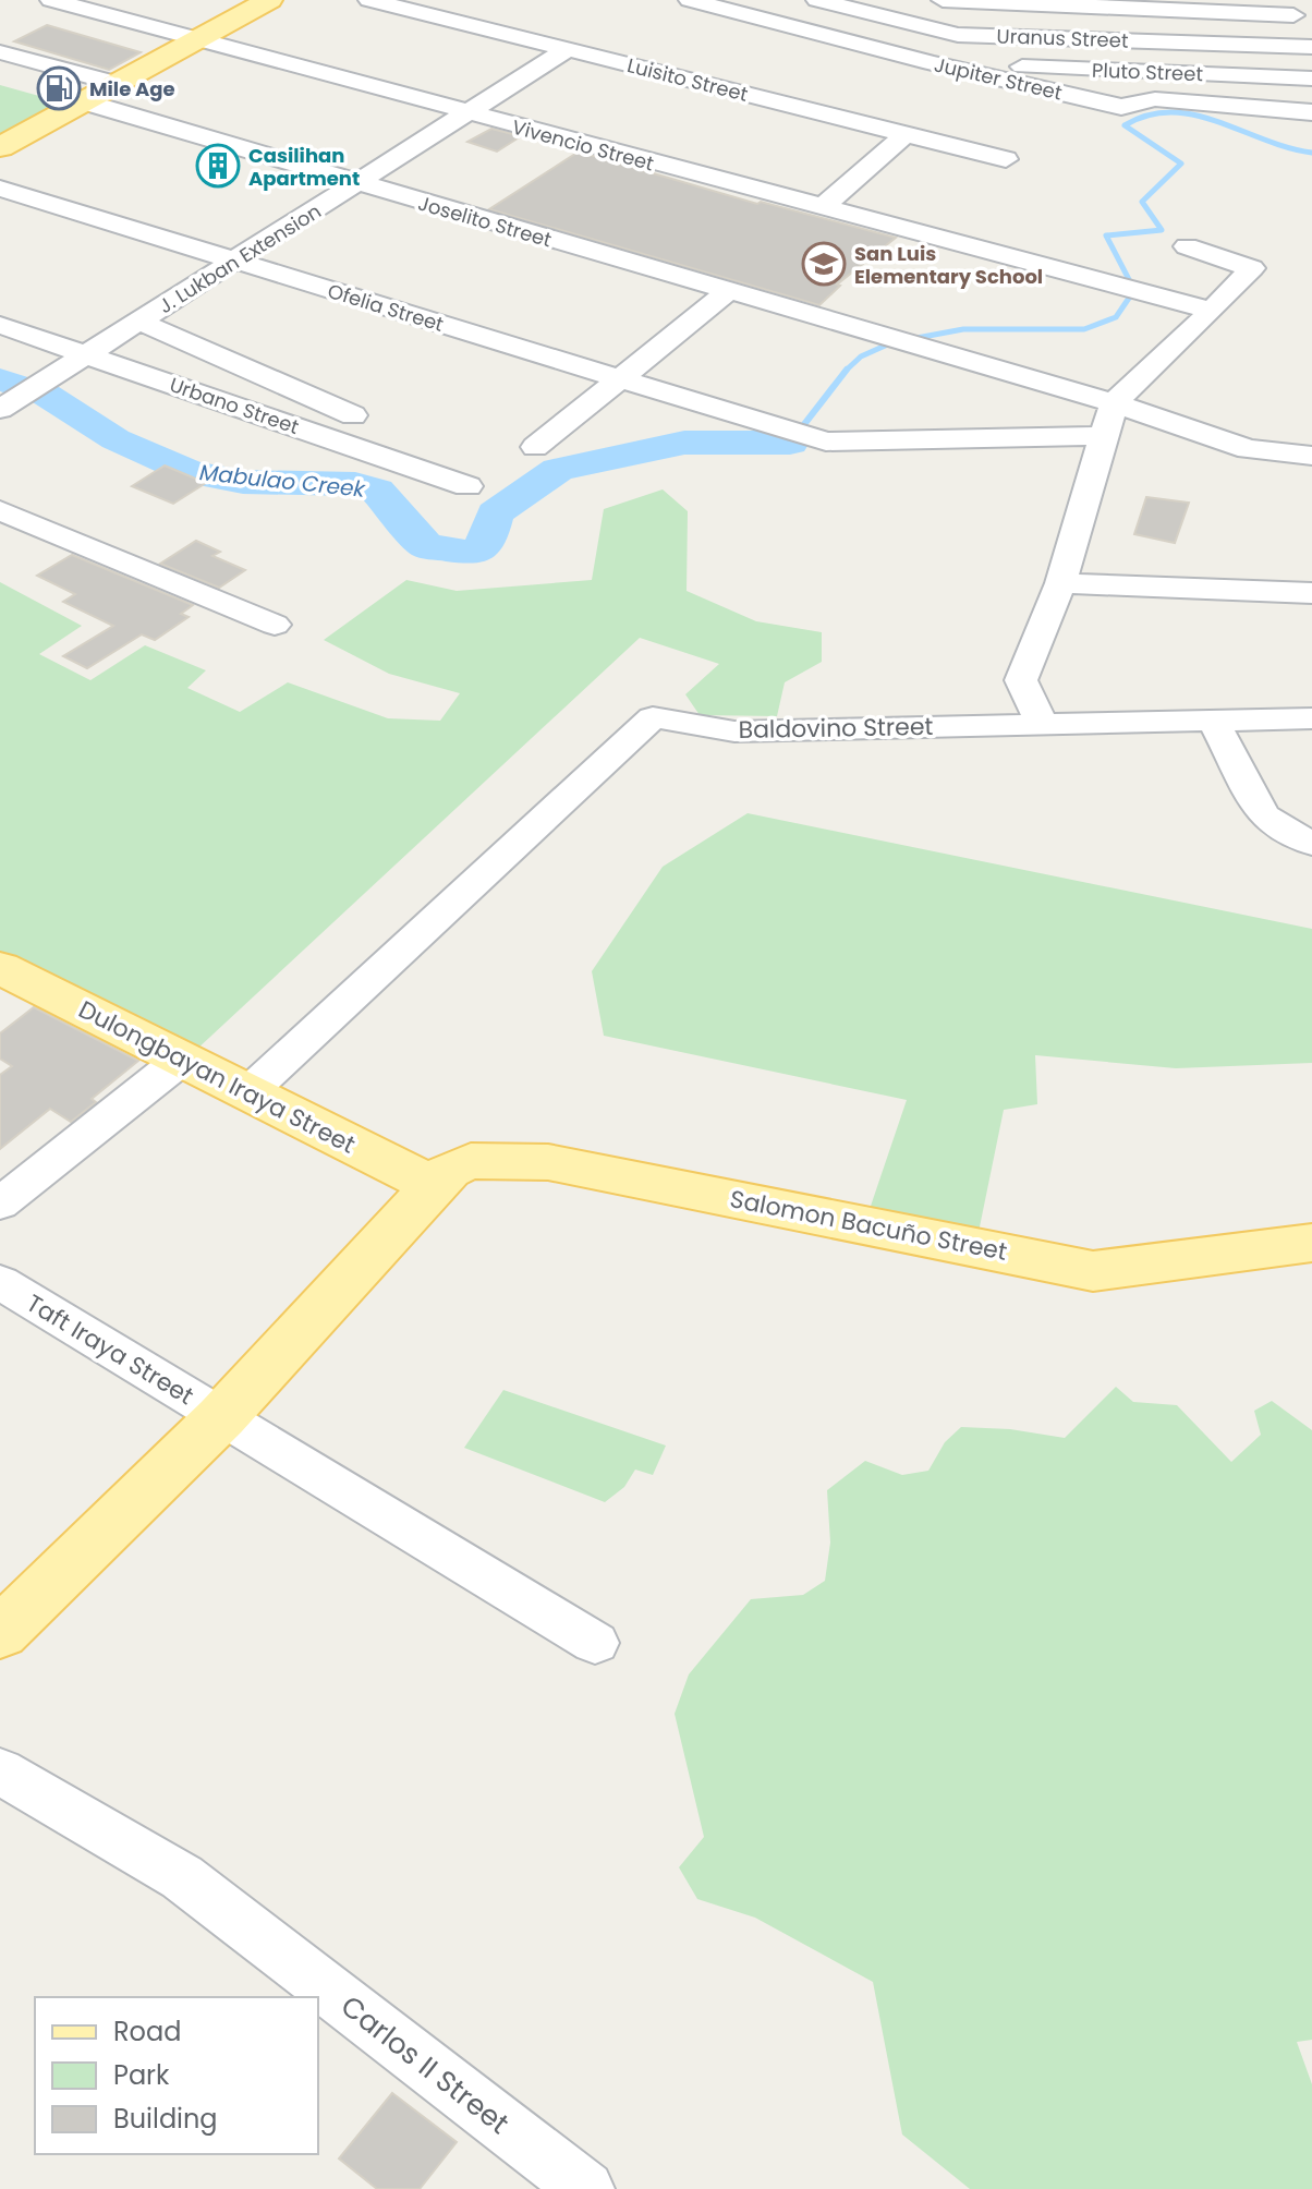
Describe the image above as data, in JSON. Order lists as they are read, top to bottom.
{
  "streets": {
    "main road": ["Dulongbayan Iraya Street", "Salomon Bacuño Street"],
    "street": [
      "Uranus Street",
      "Pluto Street",
      "Jupiter Street",
      "Luisito Street",
      "Vivencio Street",
      "Joselito Street",
      "J. Lukban Extension",
      "Ofelia Street",
      "Urbano Street",
      "Baldovino Street",
      "Taft Iraya Street",
      "Carlos II Street"
    ]
  },
  "crossings": [
    ["Pluto Street", "Jupiter Street"],
    ["Luisito Street", "J. Lukban Extension"],
    ["Vivencio Street", "J. Lukban Extension"],
    ["Joselito Street", "J. Lukban Extension"],
    ["J. Lukban Extension", "Ofelia Street"],
    ["J. Lukban Extension", "Urbano Street"],
    ["Baldovino Street", "Dulongbayan Iraya Street"],
    ["Dulongbayan Iraya Street", "Salomon Bacuño Street"],
    ["Salomon Bacuño Street", "Taft Iraya Street"]
  ],
  "water": ["Mabulao Creek"],
  "places": {
    "fuel station": ["Mile Age"],
    "building": ["Casilihan Apartment"],
    "school or university": ["San Luis Elementary School"]
  },
  "legend": ["Road", "Park", "Building"]
}
